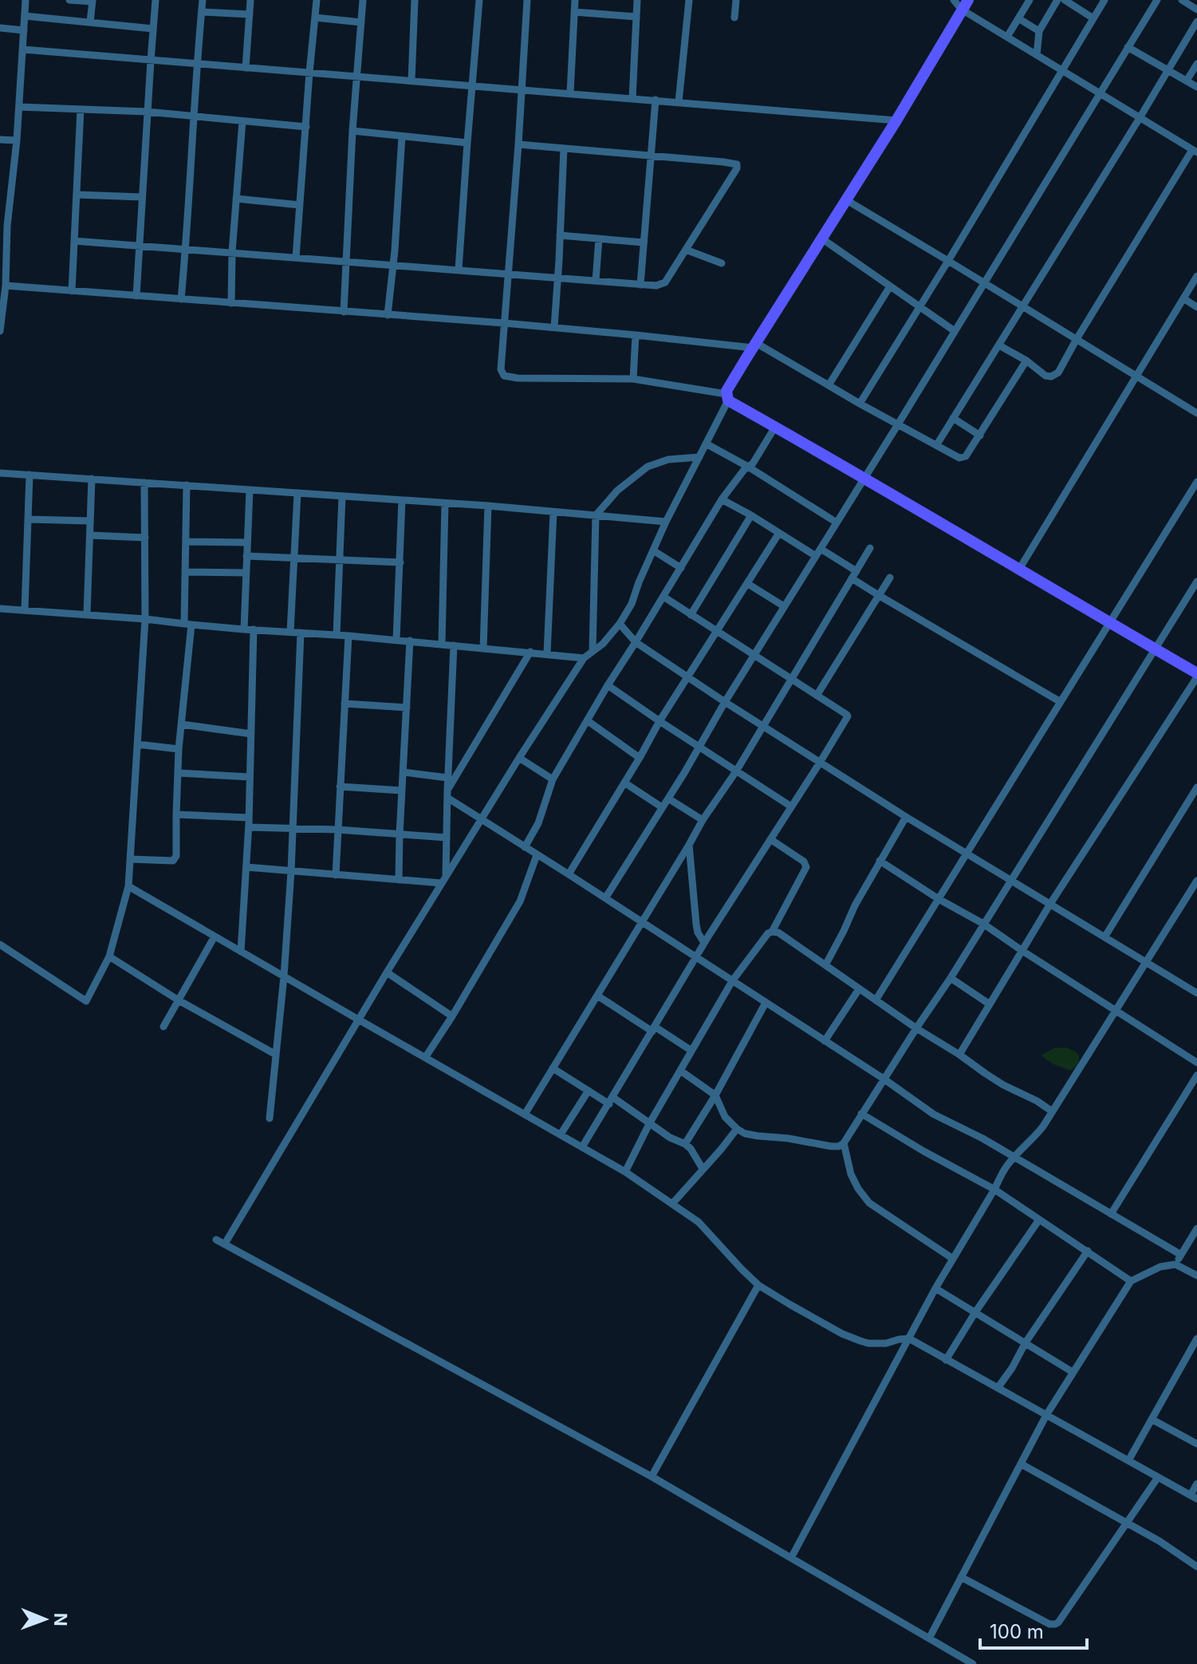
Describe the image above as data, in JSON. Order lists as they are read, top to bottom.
{
  "scale_bar": "100 m",
  "north": "right"
}
